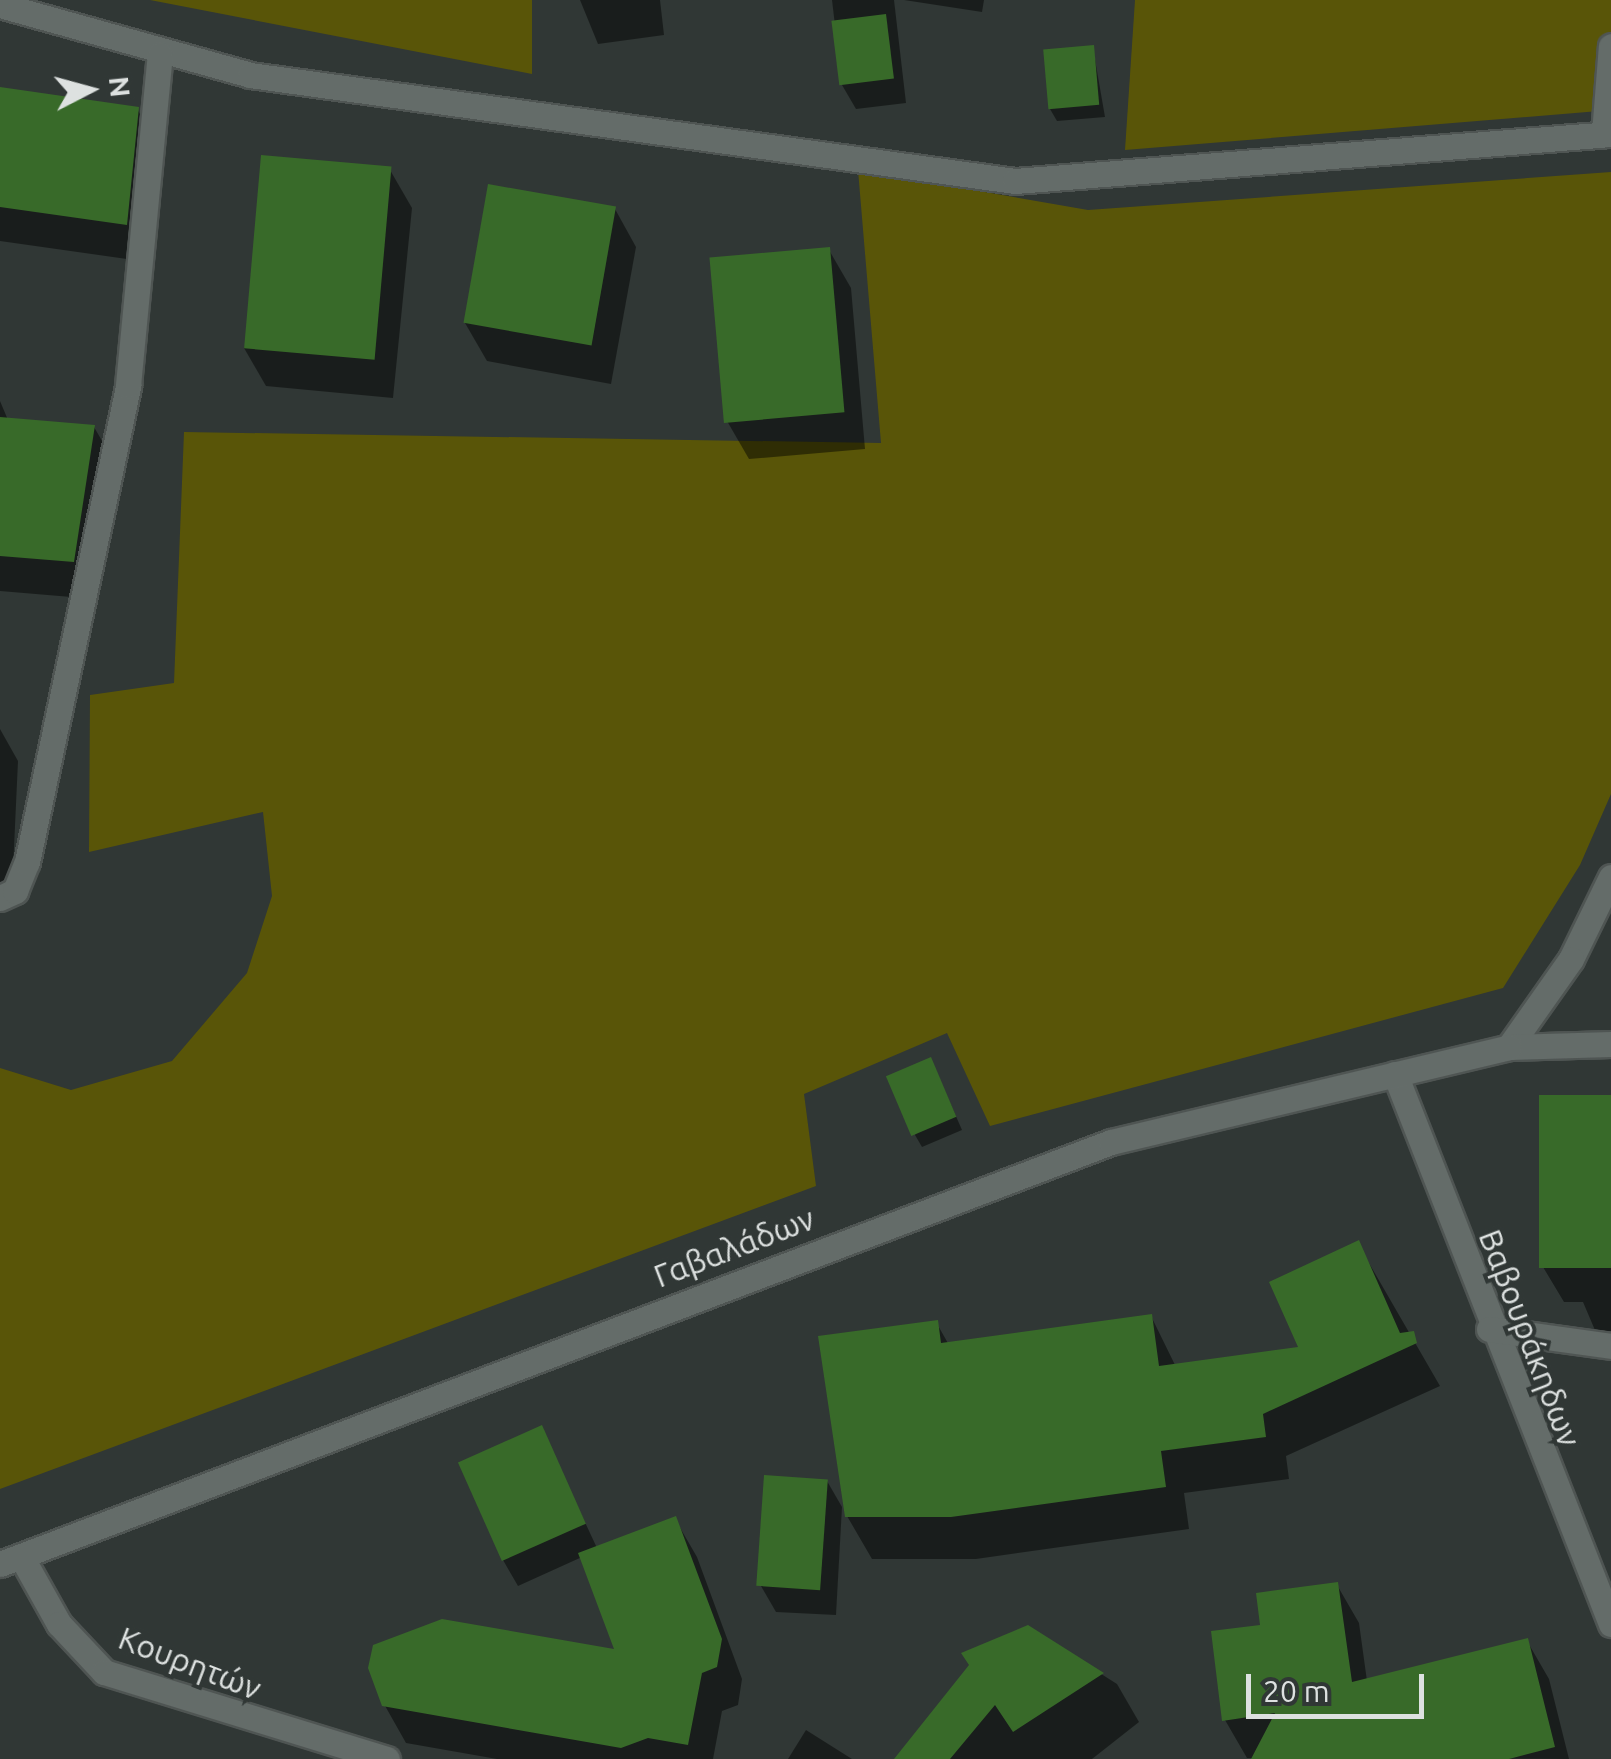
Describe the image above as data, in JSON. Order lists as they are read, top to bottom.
{
  "streets": {
    "street": ["Γαβαλάδων", "Βαβουράκηδων", "Κουρητών"]
  },
  "crossings": [
    ["Γαβαλάδων", "Βαβουράκηδων"],
    ["Γαβαλάδων", "Κουρητών"]
  ],
  "scale_bar": "20 m",
  "north": "right"
}
